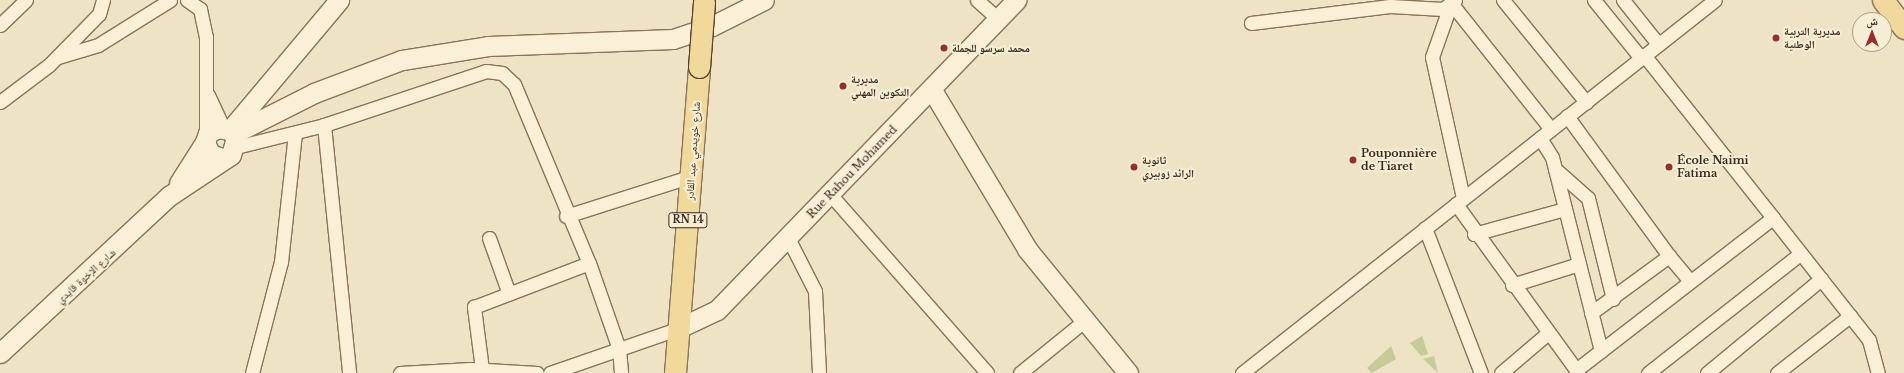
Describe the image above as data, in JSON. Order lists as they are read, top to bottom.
{
  "streets": {
    "main road": ["شارع خويدمي عبد القادر", "RN 14"],
    "street": ["Rue Rahou Mohamed", "شارع الإخوة قايدي"]
  },
  "crossings": [
    ["شارع خويدمي عبد القادر", "Rue Rahou Mohamed"]
  ],
  "places": [
    "مديرية التربية الوطنية",
    "محمد سرسو للجملة",
    "مديرية التكوين المهني",
    "Pouponnière de Tiaret",
    "ثانوية الرائد زوبيري",
    "École Naimi Fatima"
  ],
  "north": "top"
}
